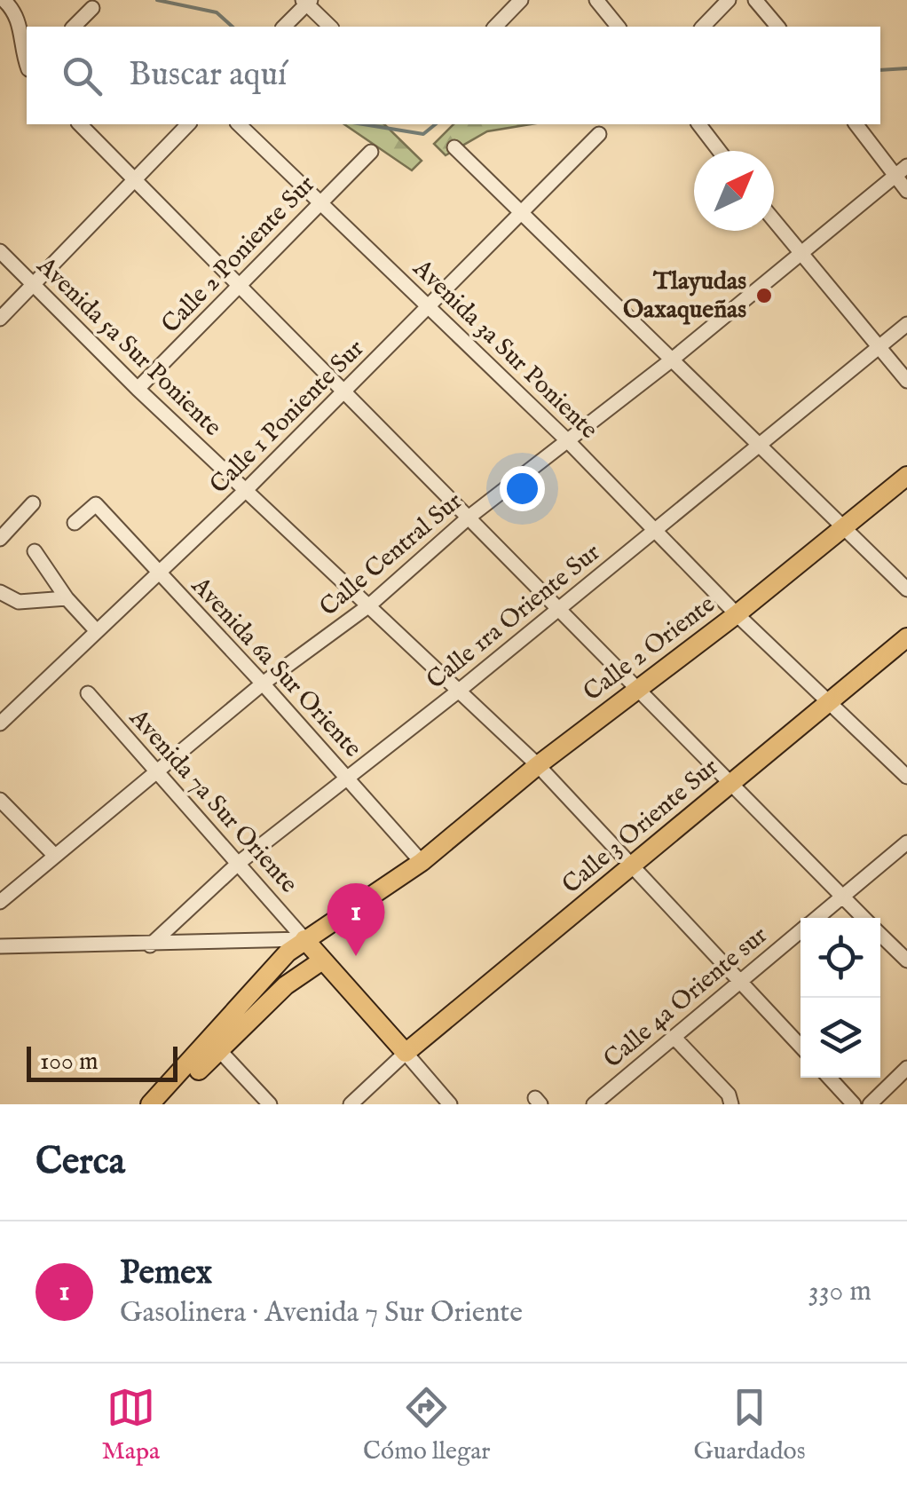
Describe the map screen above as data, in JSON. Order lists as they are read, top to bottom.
{
  "streets": {
    "main road": ["Calle 2 Oriente", "Calle 3 Oriente Sur"],
    "street": [
      "Calle 2 Poniente Sur",
      "Avenida 5a Sur Poniente",
      "Avenida 3a Sur Poniente",
      "Calle 1 Poniente Sur",
      "Calle Central Sur",
      "Calle 1ra Oriente Sur",
      "Avenida 6a Sur Oriente",
      "Avenida 7a Sur Oriente",
      "Calle 4a Oriente sur"
    ]
  },
  "crossings": [
    ["Calle 2 Poniente Sur", "Avenida 5a Sur Poniente"],
    ["Calle 2 Poniente Sur", "Avenida 3a Sur Poniente"],
    ["Avenida 5a Sur Poniente", "Calle 1 Poniente Sur"],
    ["Avenida 5a Sur Poniente", "Calle Central Sur"],
    ["Avenida 5a Sur Poniente", "Calle 1ra Oriente Sur"],
    ["Avenida 5a Sur Poniente", "Calle 2 Oriente"],
    ["Avenida 5a Sur Poniente", "Calle 3 Oriente Sur"],
    ["Avenida 5a Sur Poniente", "Calle 4a Oriente sur"],
    ["Avenida 3a Sur Poniente", "Calle 1 Poniente Sur"],
    ["Avenida 3a Sur Poniente", "Calle Central Sur"],
    ["Avenida 3a Sur Poniente", "Calle 1ra Oriente Sur"],
    ["Avenida 3a Sur Poniente", "Calle 2 Oriente"],
    ["Avenida 3a Sur Poniente", "Calle 3 Oriente Sur"],
    ["Calle 1 Poniente Sur", "Avenida 6a Sur Oriente"],
    ["Calle Central Sur", "Avenida 6a Sur Oriente"],
    ["Calle Central Sur", "Avenida 7a Sur Oriente"],
    ["Calle 1ra Oriente Sur", "Avenida 6a Sur Oriente"],
    ["Calle 1ra Oriente Sur", "Avenida 7a Sur Oriente"],
    ["Calle 2 Oriente", "Avenida 6a Sur Oriente"],
    ["Calle 2 Oriente", "Avenida 7a Sur Oriente"]
  ],
  "places": ["Tlayudas Oaxaqueñas"],
  "scale_bar": "100 m",
  "north": "top right",
  "page": {
    "search": "Buscar aquí",
    "pins": "1",
    "scale": "100 m",
    "heading": "Cerca",
    "list": [
      {
        "mark": "1",
        "name": "Pemex",
        "note": "Gasolinera · Avenida 7 Sur Oriente",
        "value": "330 m"
      }
    ],
    "nav": ["Mapa", "Cómo llegar", "Guardados"]
  }
}
